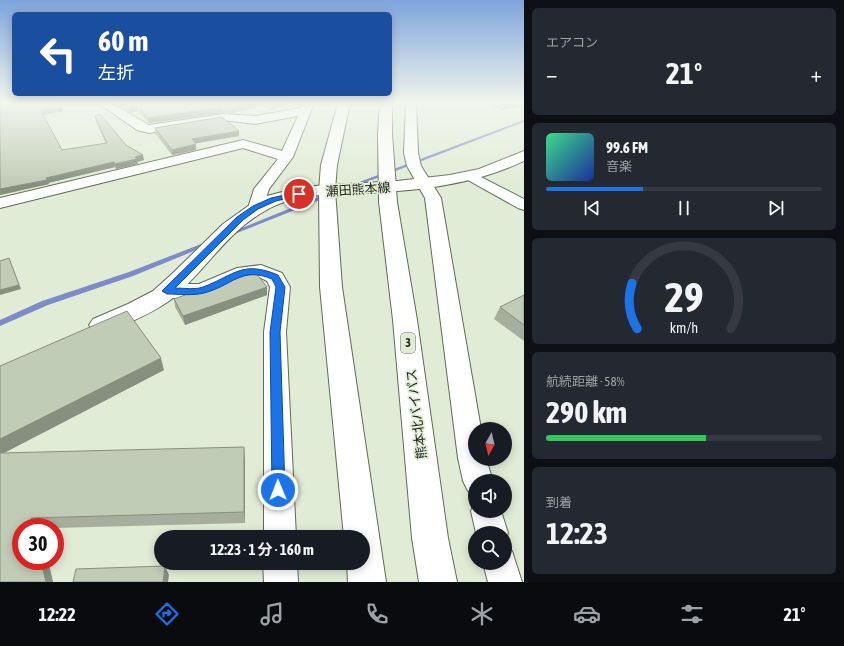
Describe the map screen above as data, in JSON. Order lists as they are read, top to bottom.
{
  "streets": {
    "main road": ["瀬田熊本線", "3", "熊本北バイパス"]
  },
  "crossings": [
    ["瀬田熊本線", "熊本北バイパス"]
  ],
  "north": "bottom",
  "page": {
    "tile": [
      "エアコン",
      ["航続距離 · 58%", "290 km"],
      ["到着", "12:23"]
    ],
    "turn": ["60 m", "左折"],
    "heat": ["−", "21°", "+"],
    "song": ["99.6 FM", "音楽"],
    "limit": "30",
    "trip": "12:23 · 1 分 · 160 m",
    "tabs": ["12:22", "21°"],
    "gauge": ["29", "km/h"]
  }
}
